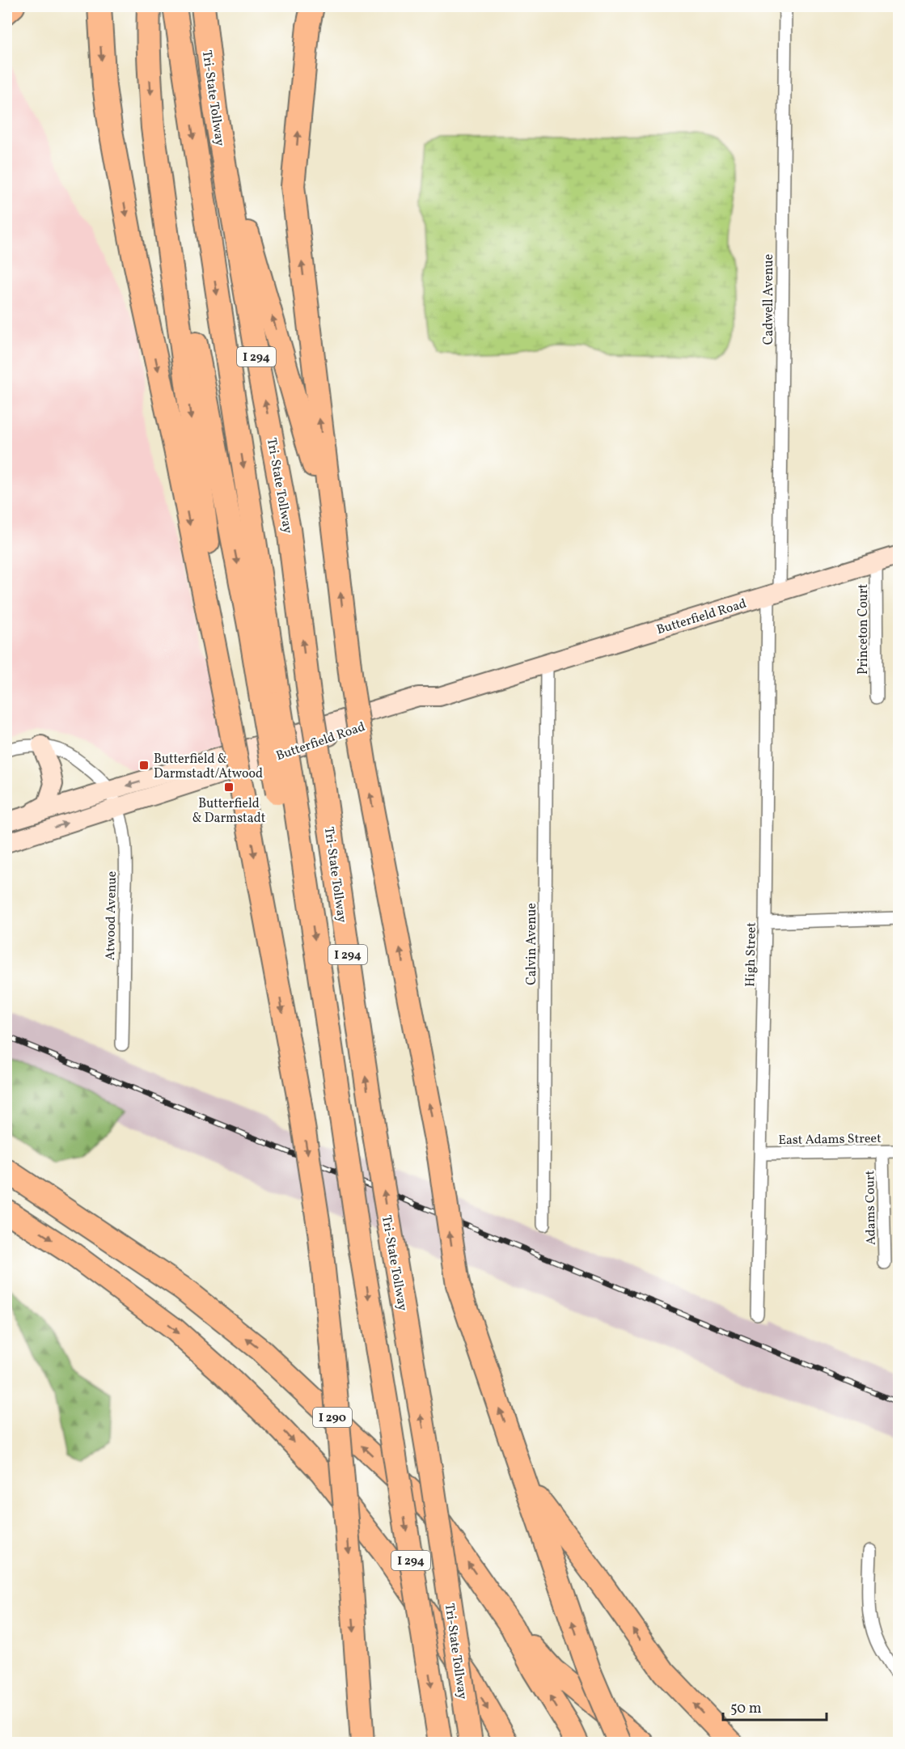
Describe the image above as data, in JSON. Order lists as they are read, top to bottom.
{
  "streets": {
    "highway": ["Tri-State Tollway", "I 294", "I 290"],
    "main road": ["Butterfield Road"],
    "street": [
      "Cadwell Avenue",
      "Princeton Court",
      "Atwood Avenue",
      "Calvin Avenue",
      "High Street",
      "East Adams Street",
      "Adams Court"
    ]
  },
  "crossings": [
    ["Cadwell Avenue", "Butterfield Road"],
    ["Cadwell Avenue", "High Street"],
    ["Butterfield Road", "Princeton Court"],
    ["Butterfield Road", "Atwood Avenue"],
    ["Butterfield Road", "Calvin Avenue"],
    ["Butterfield Road", "High Street"],
    ["High Street", "East Adams Street"],
    ["East Adams Street", "Adams Court"]
  ],
  "places": {
    "transit": ["Butterfield & Darmstadt/Atwood", "Butterfield & Darmstadt"]
  },
  "scale_bar": "50 m"
}
